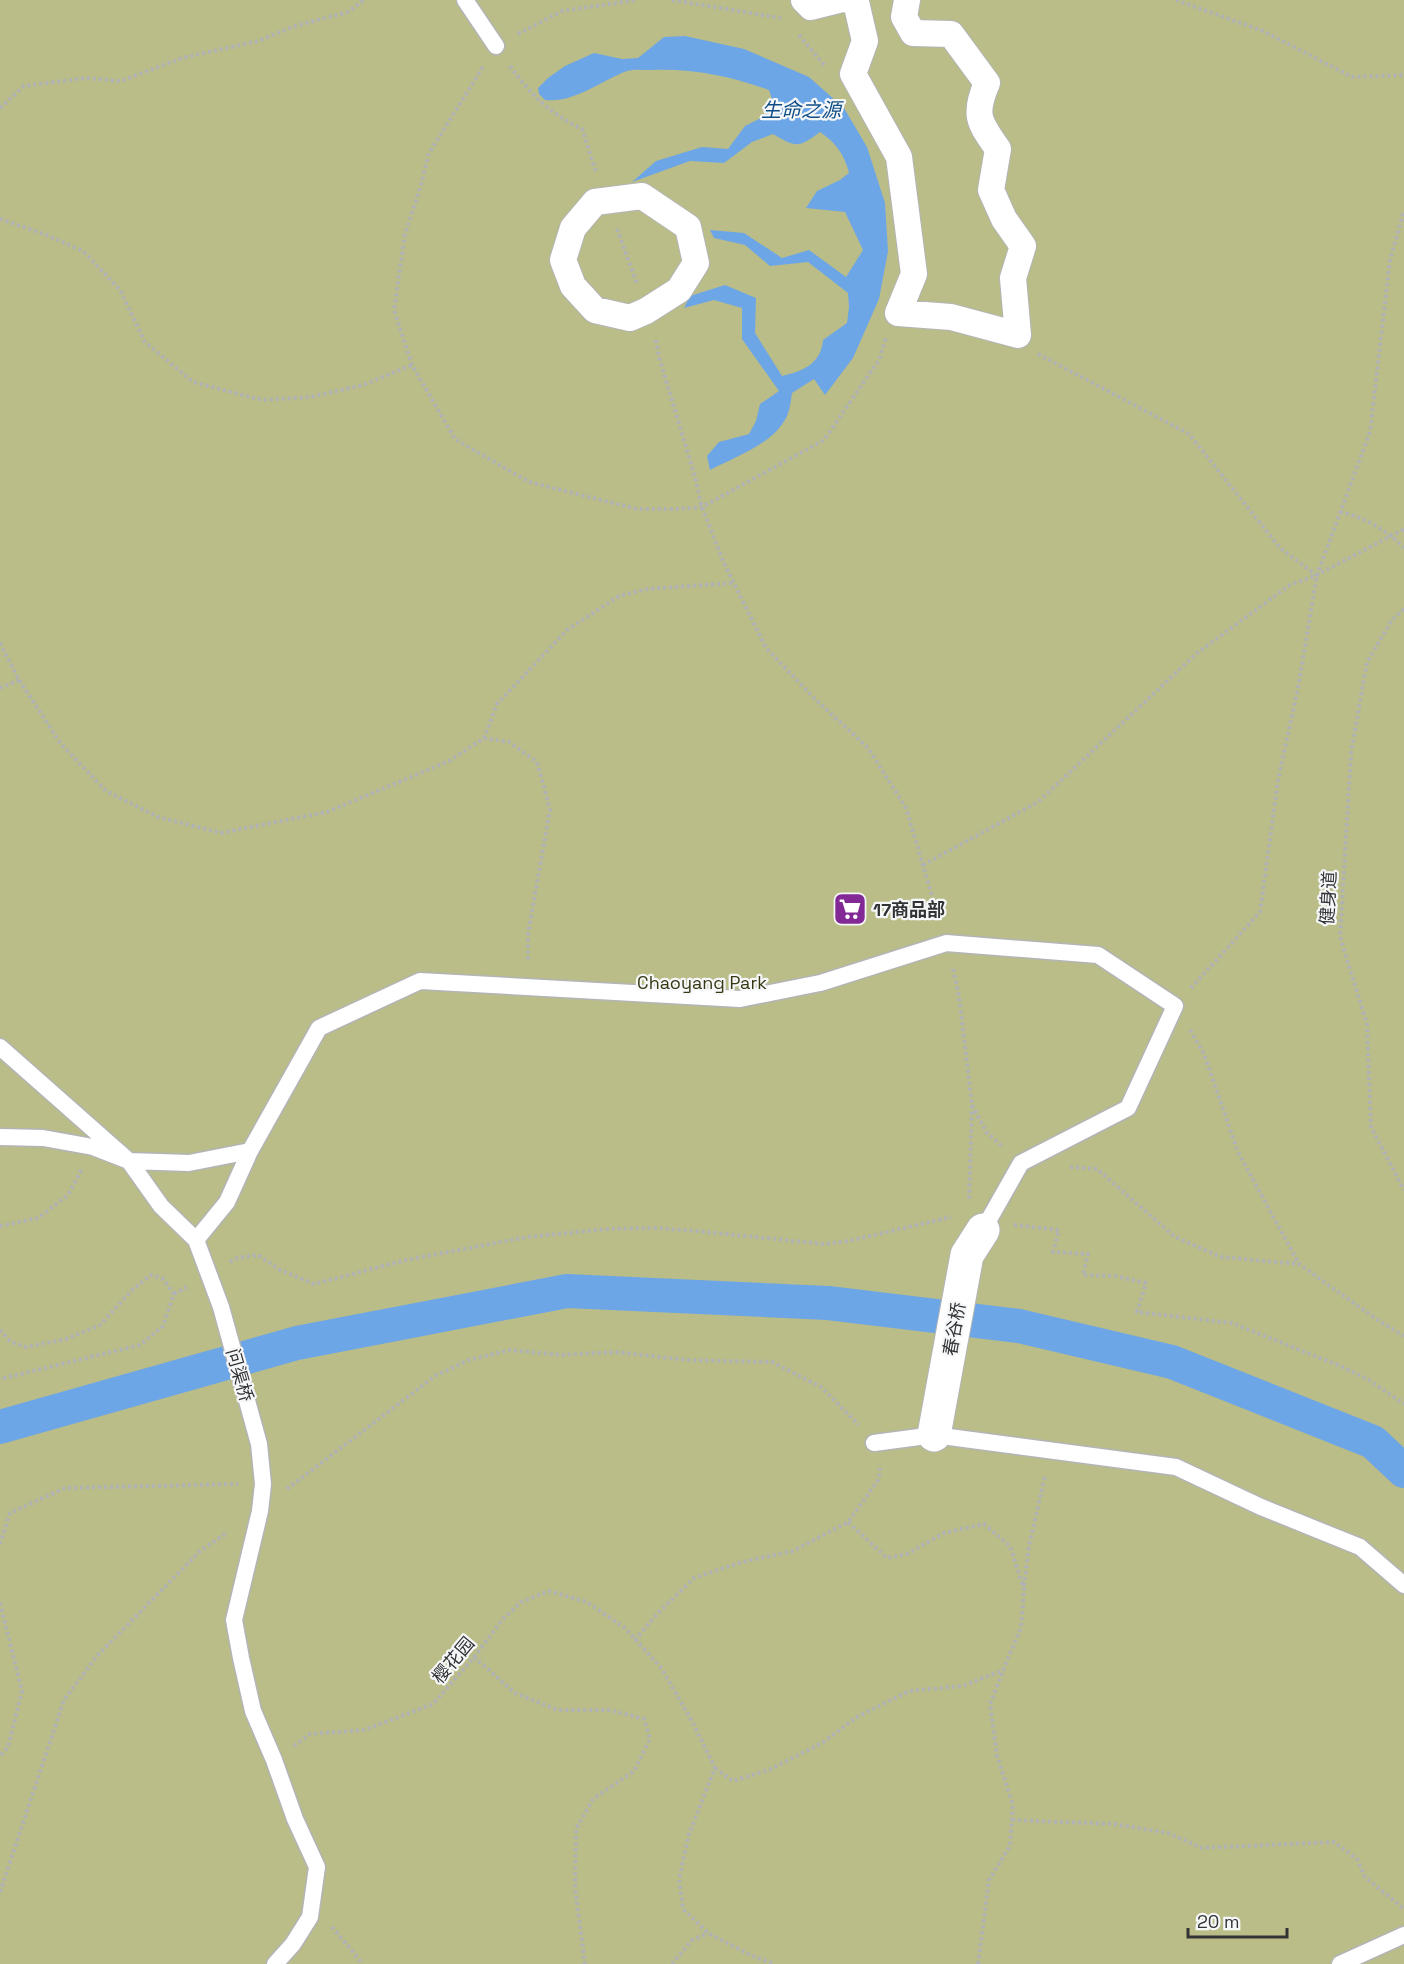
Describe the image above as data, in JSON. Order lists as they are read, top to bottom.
{
  "streets": {
    "street": ["春谷桥"],
    "lane": ["问渠桥"],
    "path": ["健身道", "樱花园"]
  },
  "crossings": [
    ["问渠桥", "樱花园"]
  ],
  "water": ["生命之源"],
  "parks": ["Chaoyang Park"],
  "places": {
    "supermarket": ["17商品部"]
  },
  "scale_bar": "20 m"
}
